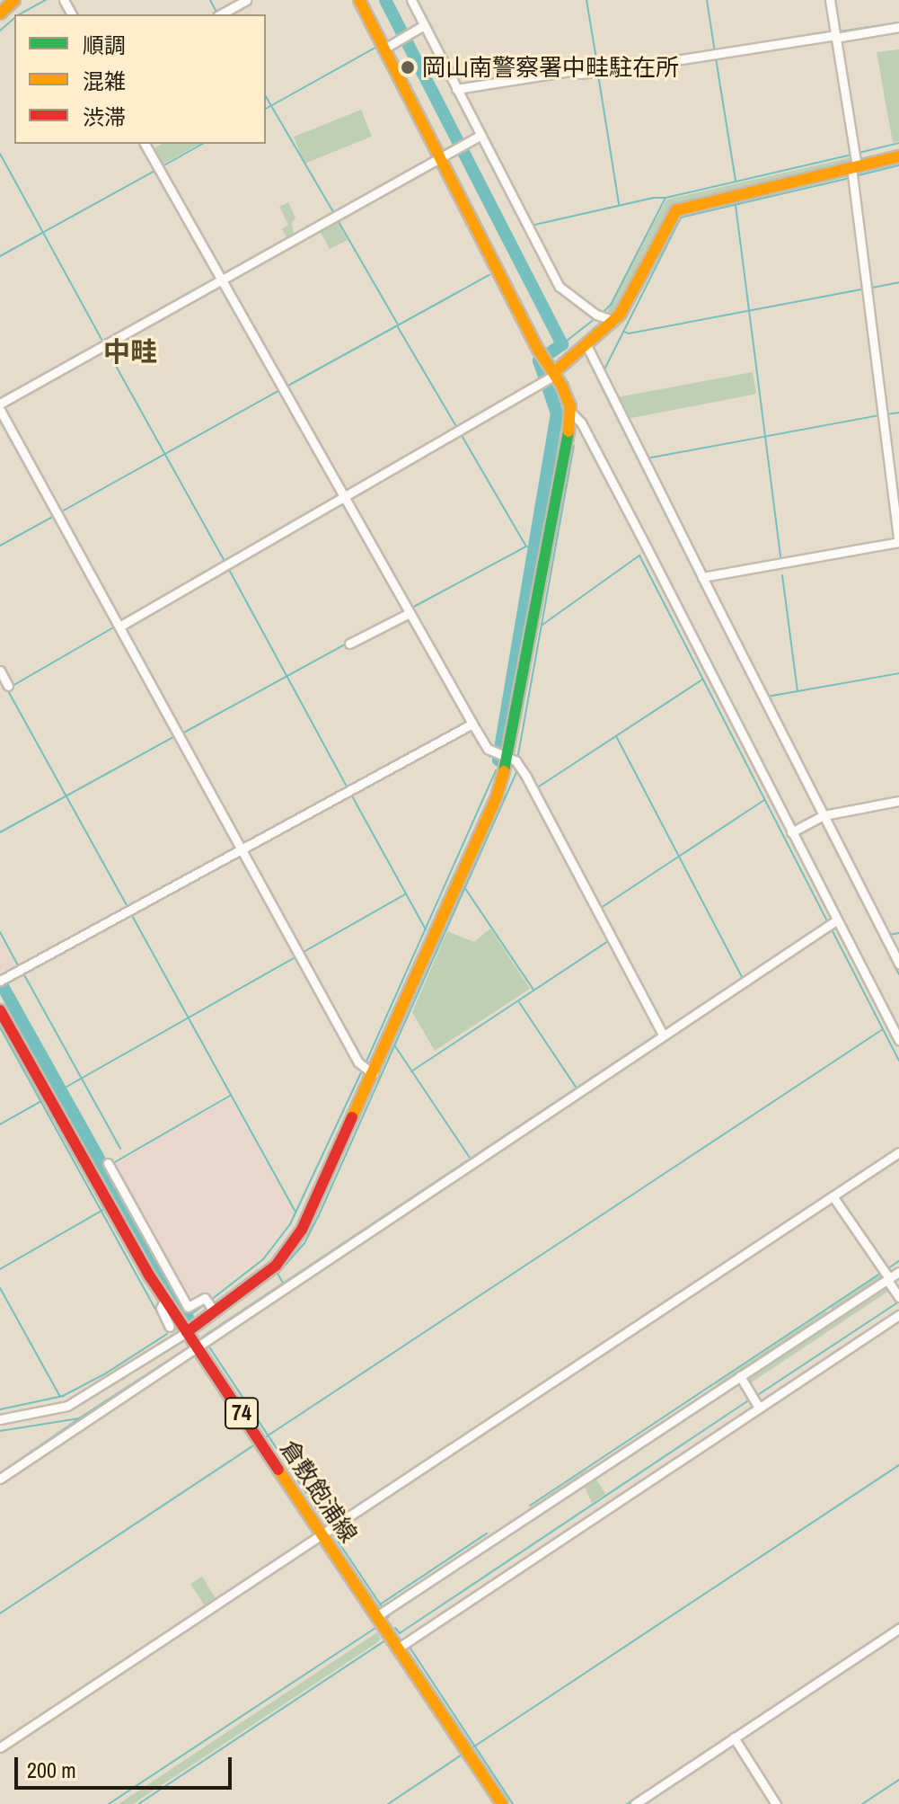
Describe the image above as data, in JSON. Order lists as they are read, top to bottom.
{
  "streets": {
    "street": ["74", "倉敷飽浦線"]
  },
  "districts": ["中畦"],
  "places": ["岡山南警察署中畦駐在所"],
  "legend": ["順調", "混雑", "渋滞"],
  "scale_bar": "200 m"
}
